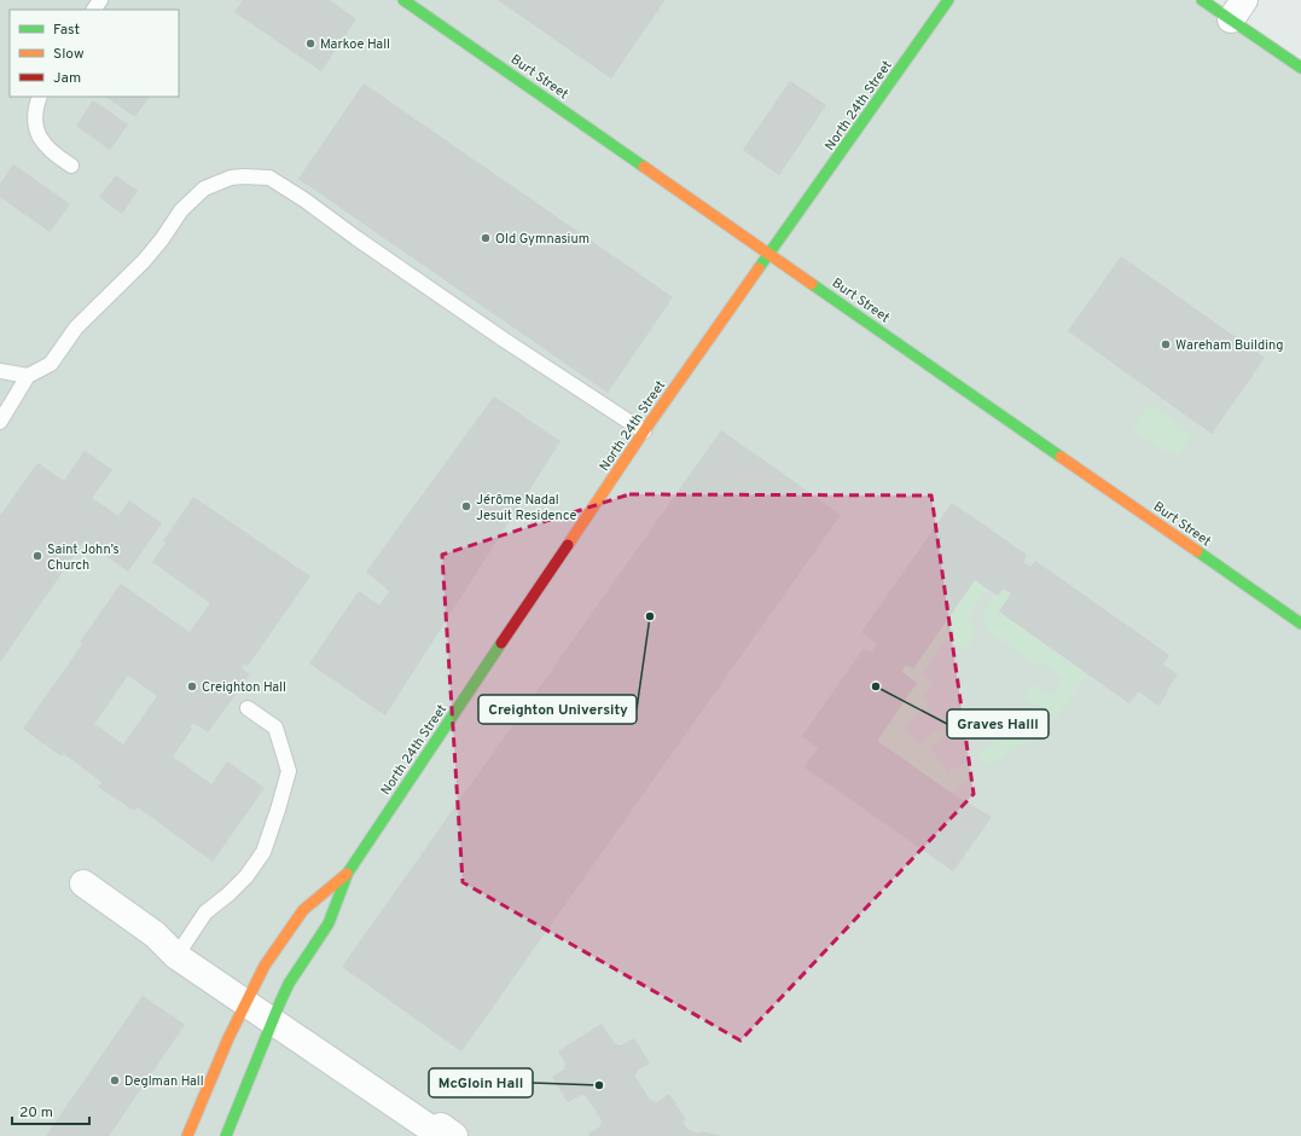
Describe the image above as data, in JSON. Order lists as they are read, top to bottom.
{
  "streets": {
    "main road": ["Burt Street", "North 24th Street"]
  },
  "crossings": [
    ["Burt Street", "North 24th Street"]
  ],
  "places": [
    "Markoe Hall",
    "Old Gymnasium",
    "Wareham Building",
    "Jérôme Nadal Jesuit Residence",
    "Saint John’s Church",
    "Creighton University",
    "Creighton Hall",
    "Graves Halll",
    "Deglman Hall",
    "McGloin Hall"
  ],
  "legend": ["Fast", "Slow", "Jam"],
  "scale_bar": "20 m"
}
